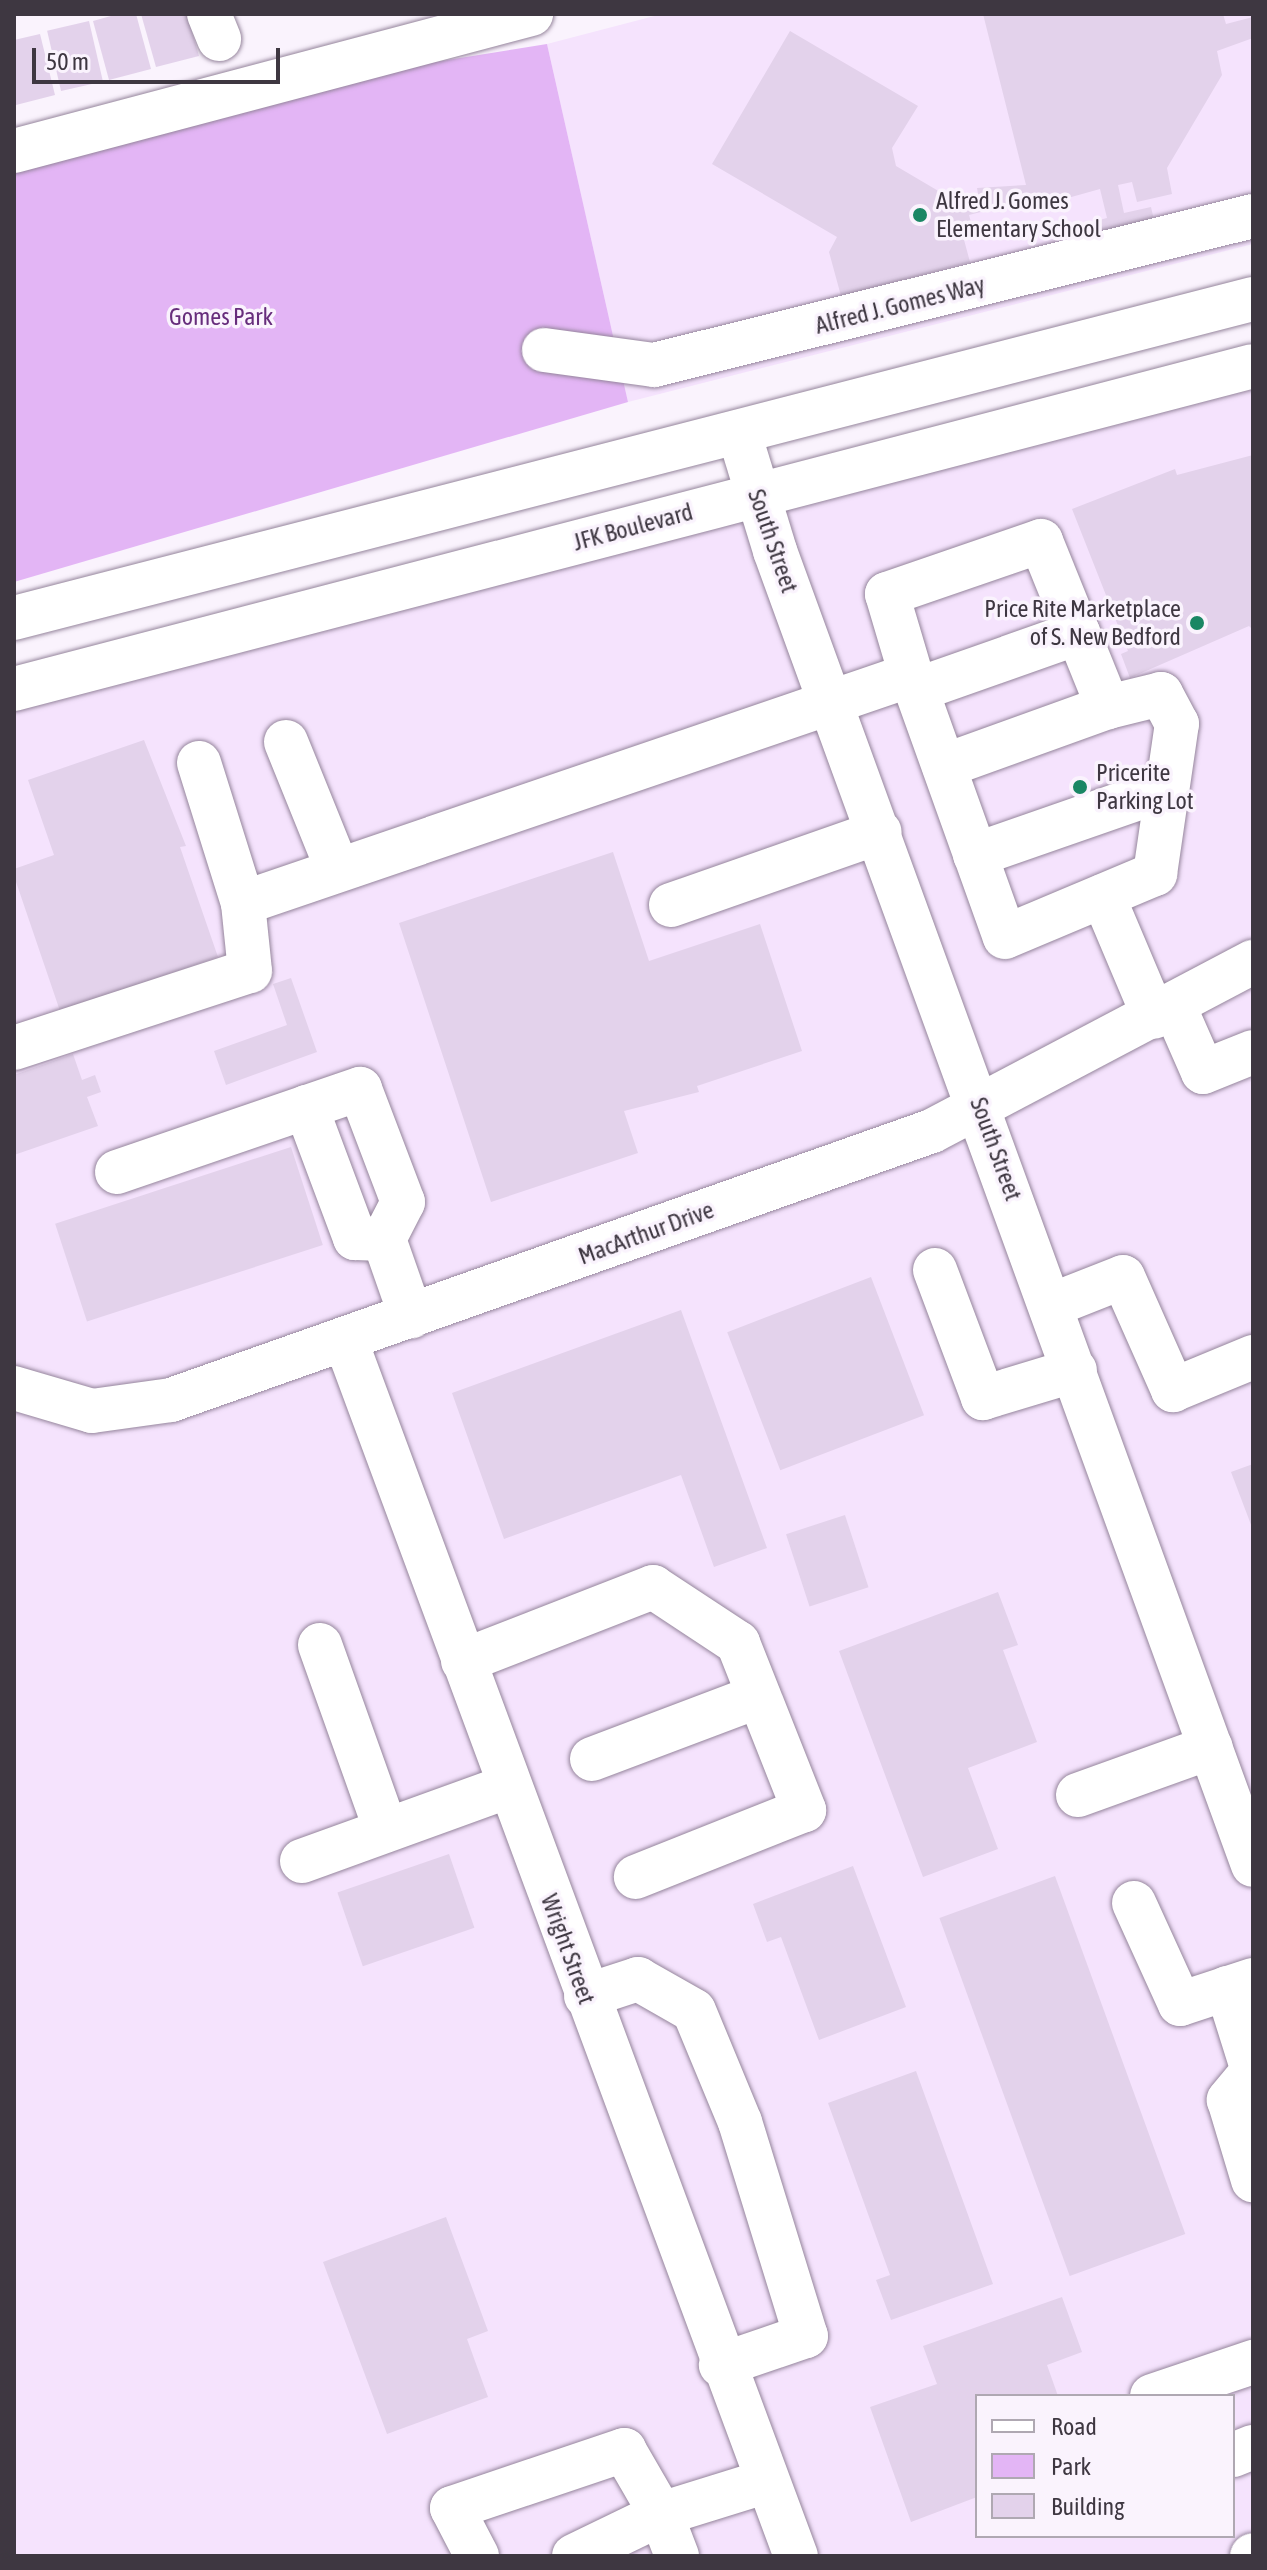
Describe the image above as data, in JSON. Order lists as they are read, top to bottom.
{
  "streets": {
    "street": [
      "Alfred J. Gomes Way",
      "JFK Boulevard",
      "South Street",
      "MacArthur Drive",
      "Wright Street"
    ]
  },
  "crossings": [
    ["JFK Boulevard", "South Street"],
    ["South Street", "MacArthur Drive"],
    ["MacArthur Drive", "Wright Street"]
  ],
  "parks": ["Gomes Park"],
  "places": ["Alfred J. Gomes Elementary School", "Price Rite Marketplace of S. New Bedford", "Pricerite Parking Lot"],
  "legend": ["Road", "Park", "Building"],
  "scale_bar": "50 m"
}
